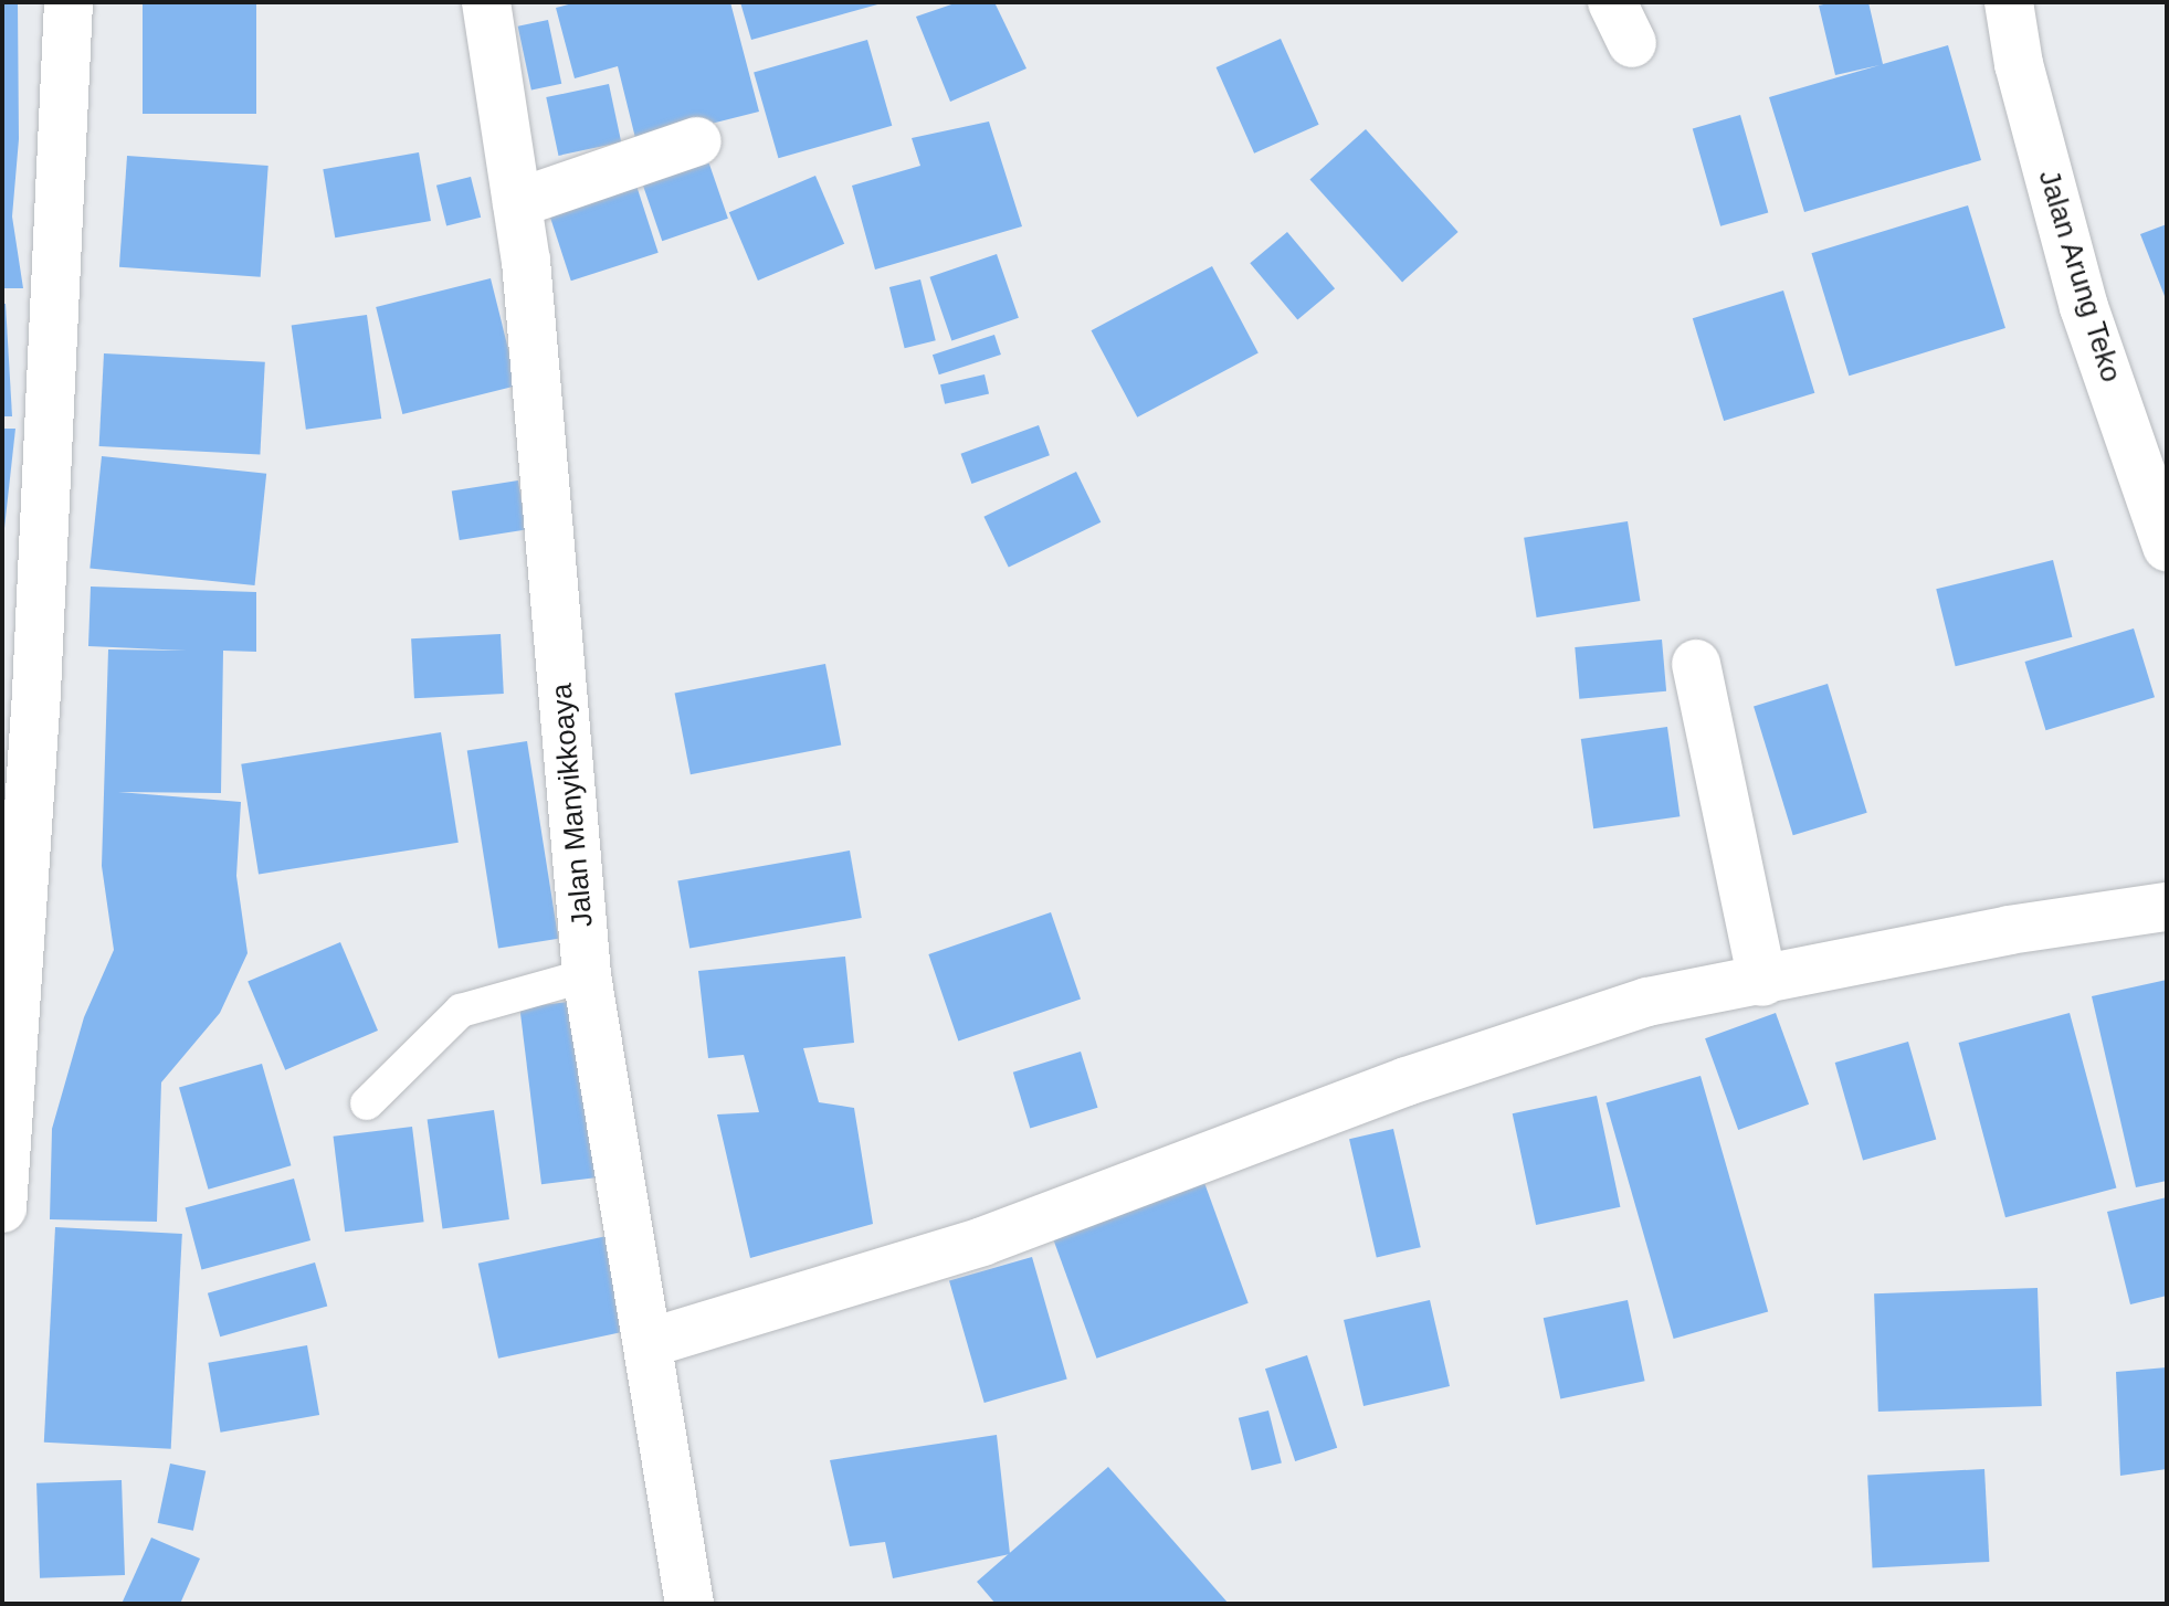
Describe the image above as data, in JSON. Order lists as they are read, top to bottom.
{
  "streets": {
    "street": ["Jalan Arung Teko", "Jalan Manyikkoaya"]
  }
}
